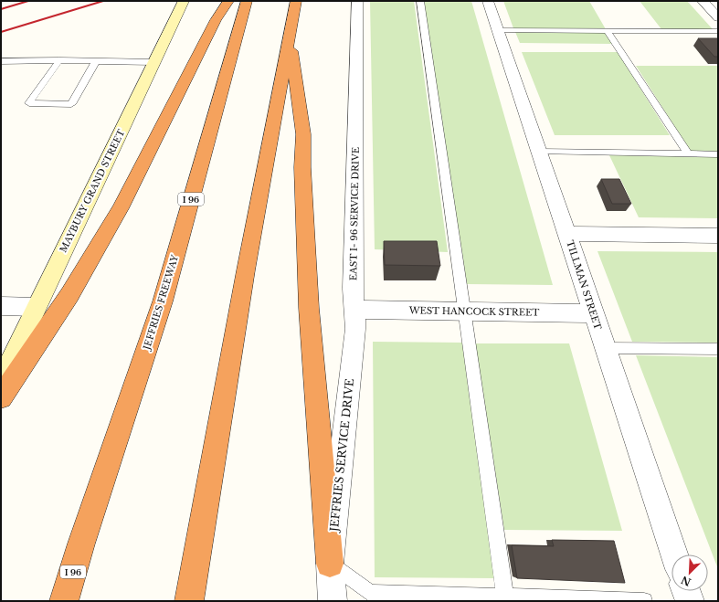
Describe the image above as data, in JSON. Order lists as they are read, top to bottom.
{
  "streets": {
    "highway": ["I 96", "JEFFRIES FREEWAY"],
    "street": [
      "MAYBURY GRAND STREET",
      "EAST I- 96 SERVICE DRIVE",
      "TILLMAN STREET",
      "WEST HANCOCK STREET",
      "JEFFRIES SERVICE DRIVE"
    ]
  },
  "crossings": [
    ["EAST I- 96 SERVICE DRIVE", "WEST HANCOCK STREET"],
    ["EAST I- 96 SERVICE DRIVE", "JEFFRIES SERVICE DRIVE"],
    ["TILLMAN STREET", "WEST HANCOCK STREET"],
    ["WEST HANCOCK STREET", "JEFFRIES SERVICE DRIVE"]
  ],
  "north": "bottom left"
}
